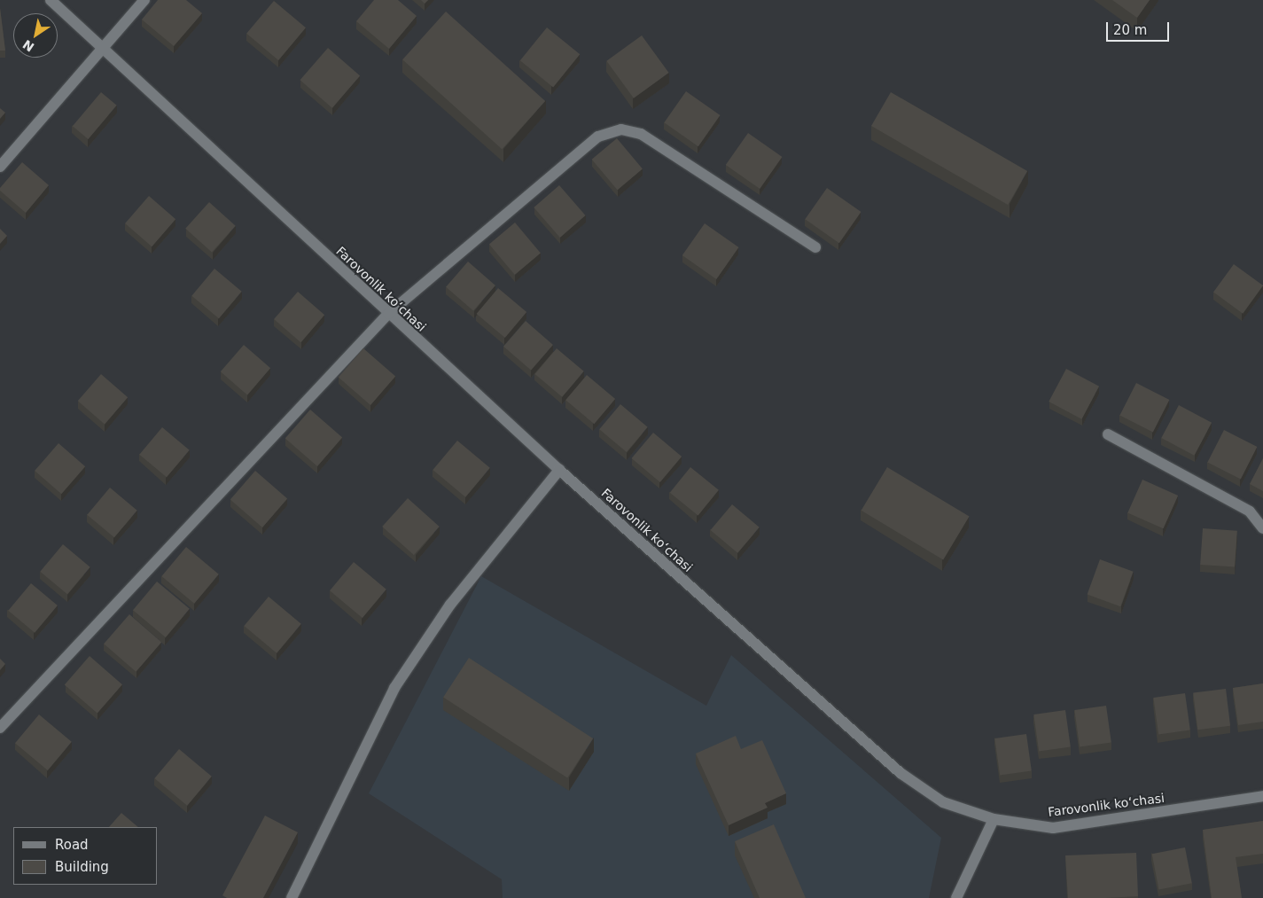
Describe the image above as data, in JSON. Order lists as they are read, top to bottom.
{
  "streets": {
    "street": ["Farovonlik koʻchasi"]
  },
  "legend": ["Road", "Building"],
  "scale_bar": "20 m",
  "north": "bottom left"
}
